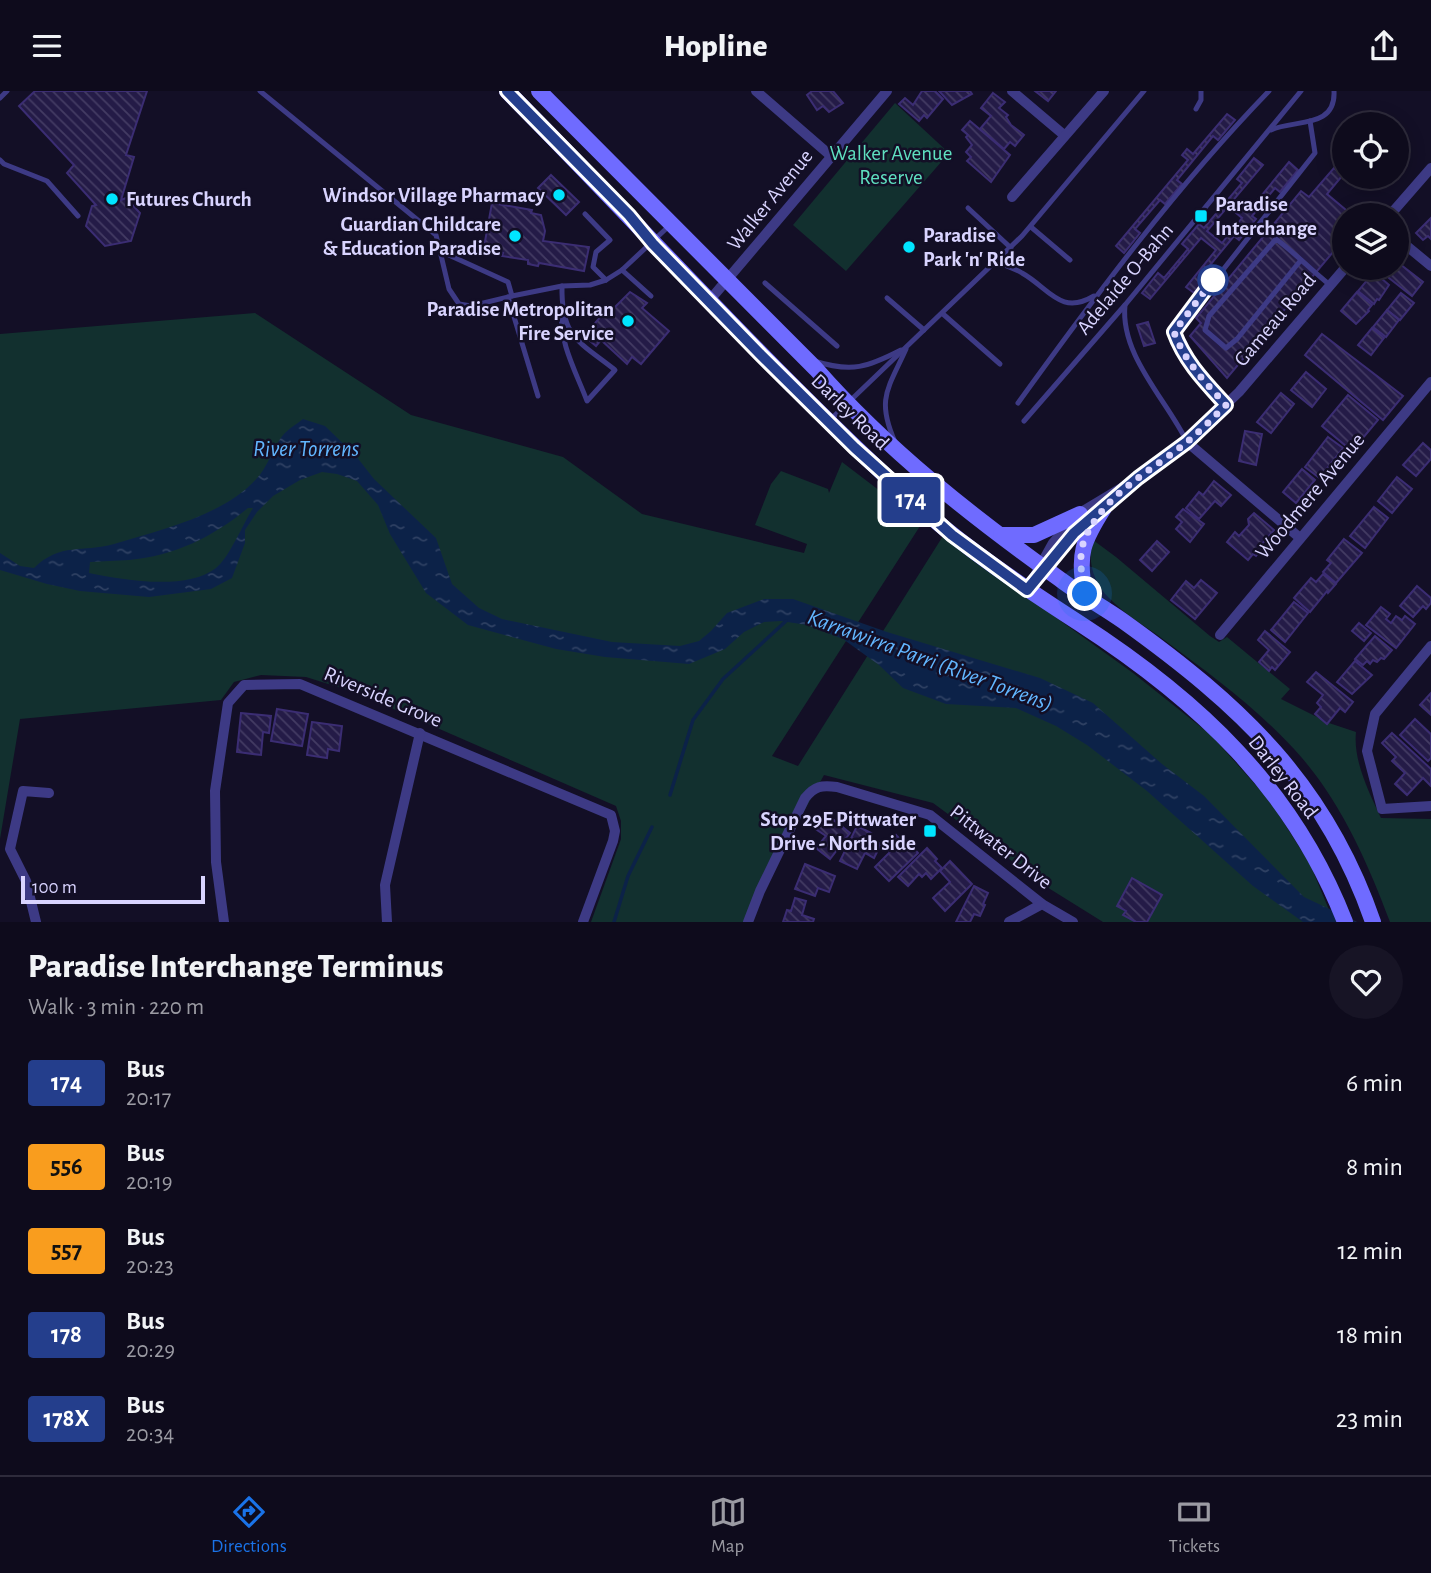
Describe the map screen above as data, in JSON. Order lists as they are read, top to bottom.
{
  "streets": {
    "main road": ["Darley Road"],
    "street": [
      "Walker Avenue",
      "Gameau Road",
      "Woodmere Avenue",
      "Riverside Grove",
      "Pittwater Drive"
    ],
    "lane": ["Adelaide O-Bahn"]
  },
  "crossings": [
    ["Walker Avenue", "Darley Road"],
    ["Gameau Road", "Darley Road"]
  ],
  "water": ["River Torrens", "Karrawirra Parri (River Torrens)"],
  "parks": ["Walker Avenue Reserve"],
  "places": {
    "other": [
      "Windsor Village Pharmacy",
      "Futures Church",
      "Guardian Childcare & Education Paradise",
      "Paradise Park 'n' Ride",
      "Paradise Metropolitan Fire Service"
    ],
    "transit": ["Paradise Interchange", "Stop 29E Pittwater Drive - North side"]
  },
  "lines": ["bus line 174"],
  "scale_bar": "100 m",
  "page": {
    "header": "Hopline",
    "on_map": "174",
    "scale": "100 m",
    "heading": ["Paradise Interchange Terminus", "Walk · 3 min · 220 m"],
    "list": [
      {
        "mark": "174",
        "name": "Bus",
        "note": "20:17",
        "value": "6 min"
      },
      {
        "mark": "556",
        "name": "Bus",
        "note": "20:19",
        "value": "8 min"
      },
      {
        "mark": "557",
        "name": "Bus",
        "note": "20:23",
        "value": "12 min"
      },
      {
        "mark": "178",
        "name": "Bus",
        "note": "20:29",
        "value": "18 min"
      },
      {
        "mark": "178X",
        "name": "Bus",
        "note": "20:34",
        "value": "23 min"
      }
    ],
    "tabs": ["Directions", "Map", "Tickets"]
  }
}
